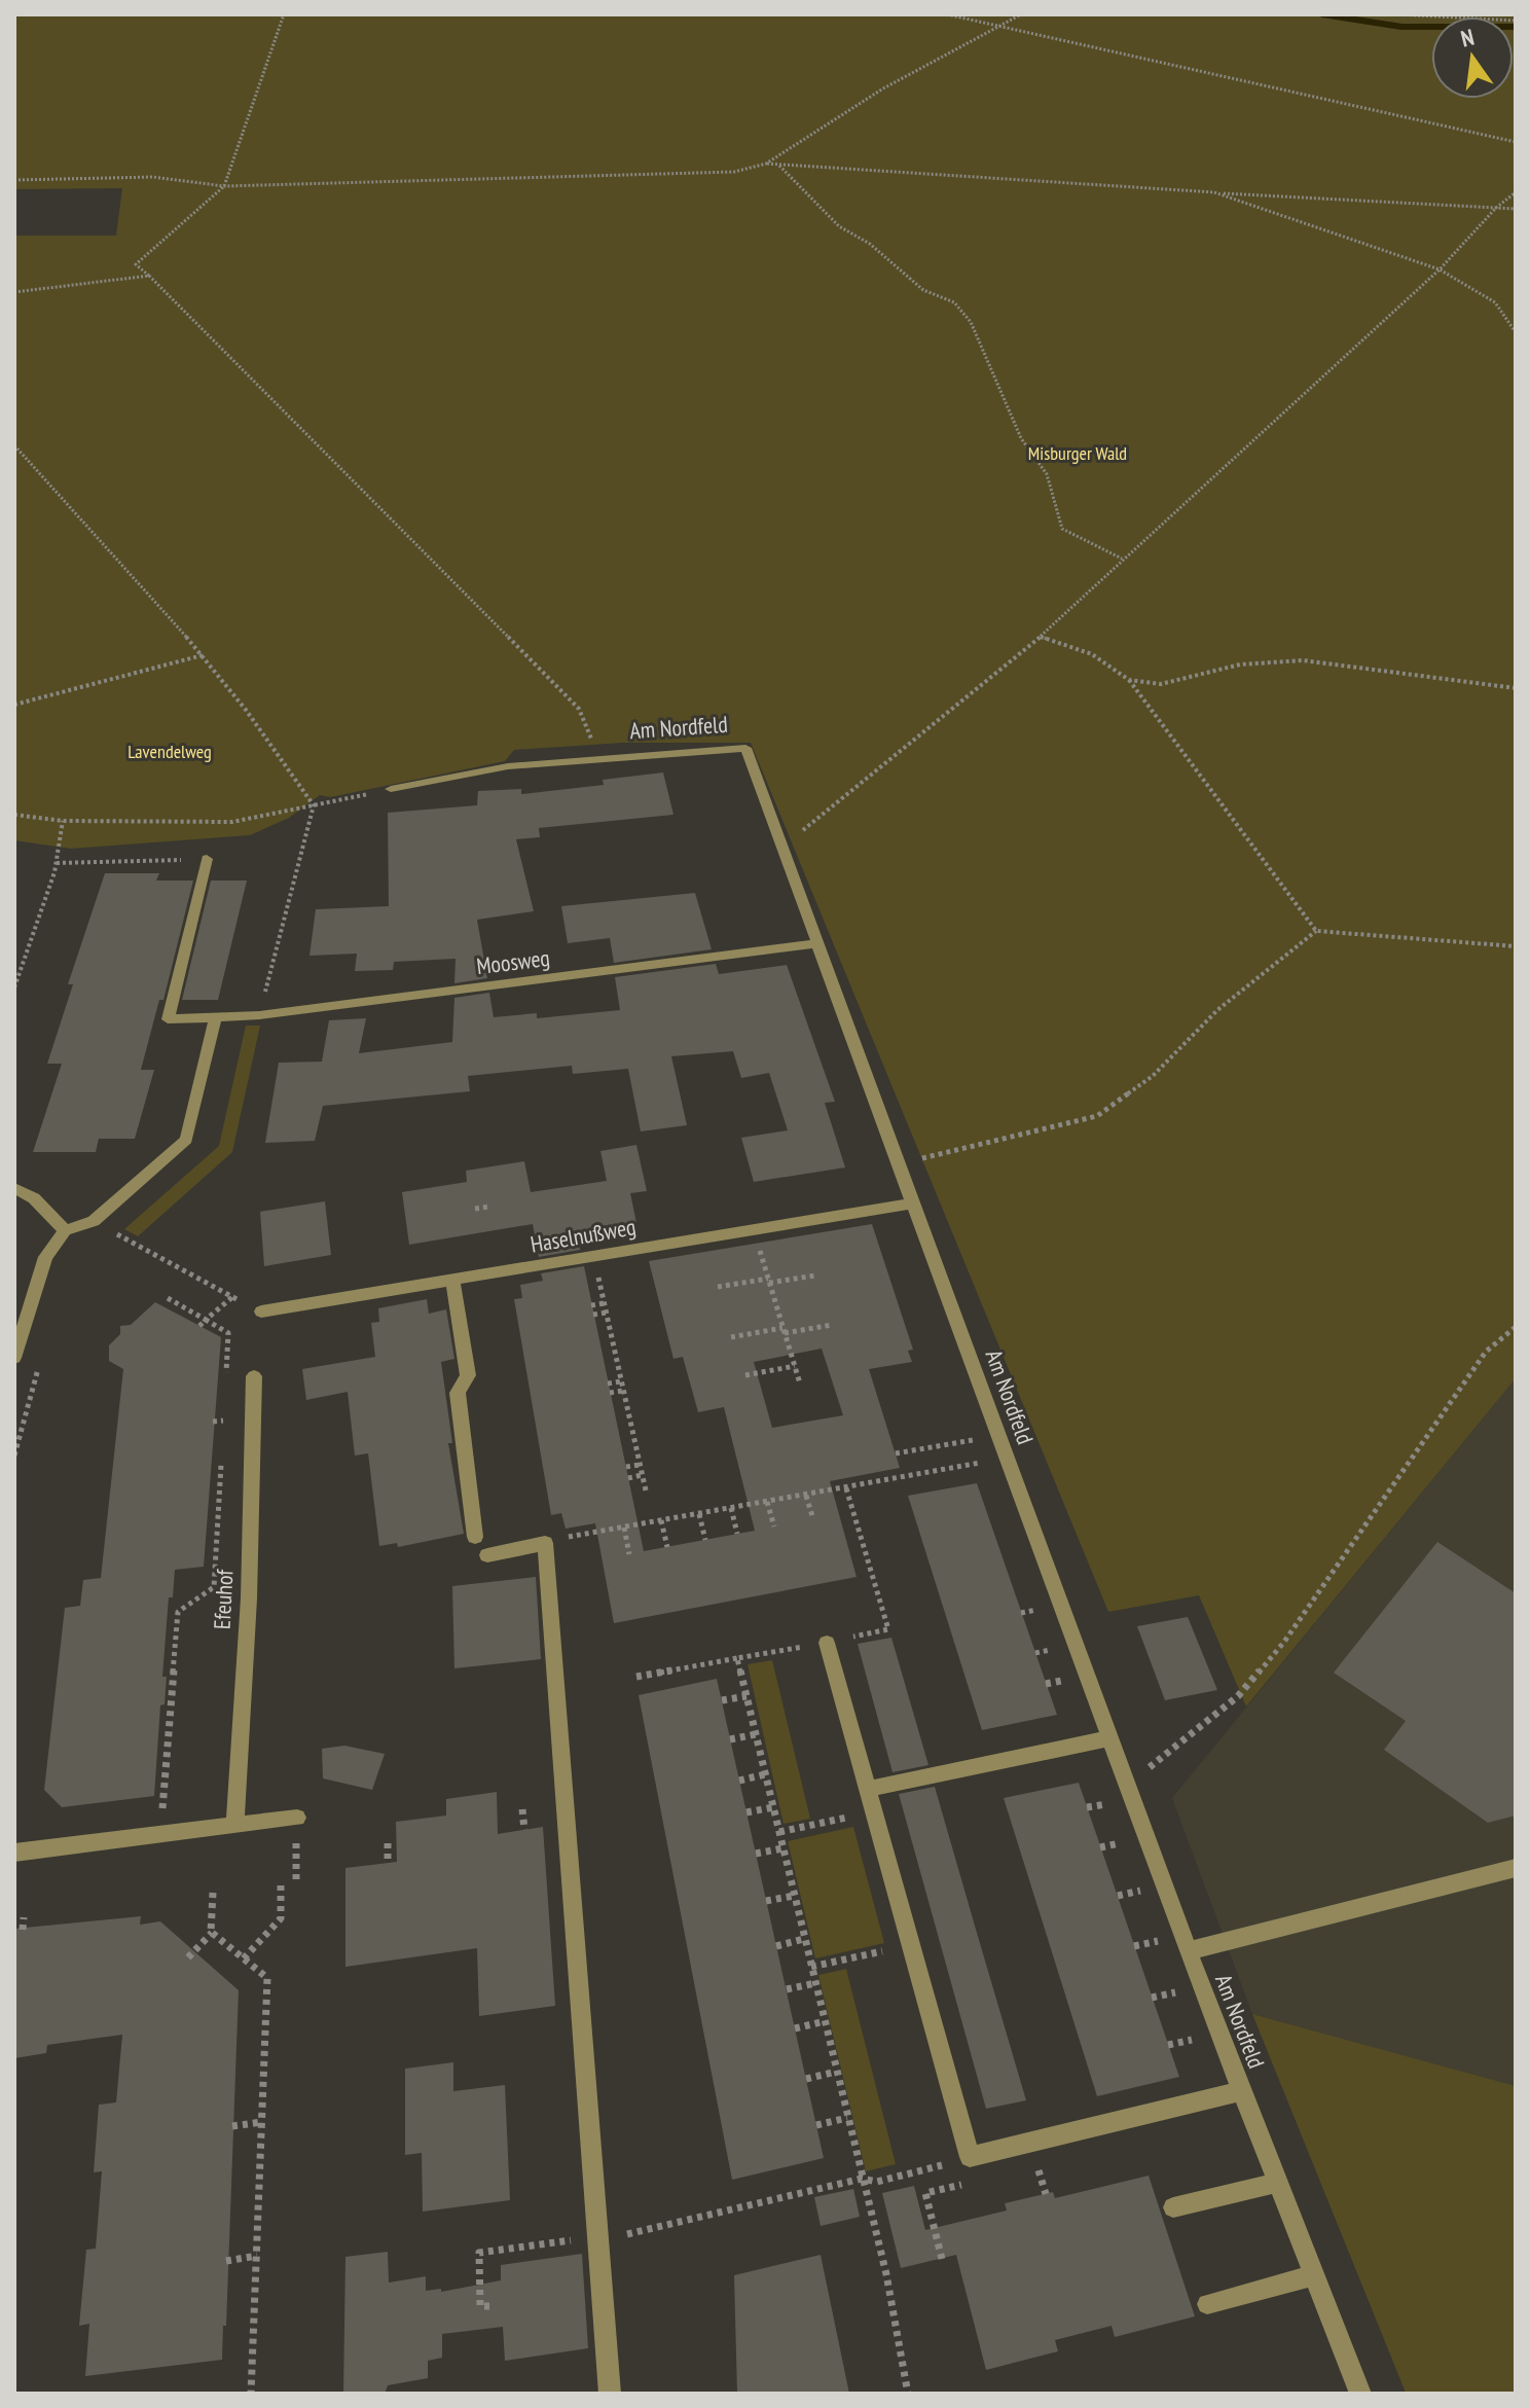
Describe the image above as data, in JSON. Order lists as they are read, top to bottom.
{
  "streets": {
    "street": [
      "Am Nordfeld",
      "Moosweg",
      "Haselnußweg",
      "Efeuhof"
    ]
  },
  "crossings": [
    ["Am Nordfeld", "Moosweg"],
    ["Am Nordfeld", "Haselnußweg"]
  ],
  "parks": ["Misburger Wald", "Lavendelweg"],
  "north": "top"
}
